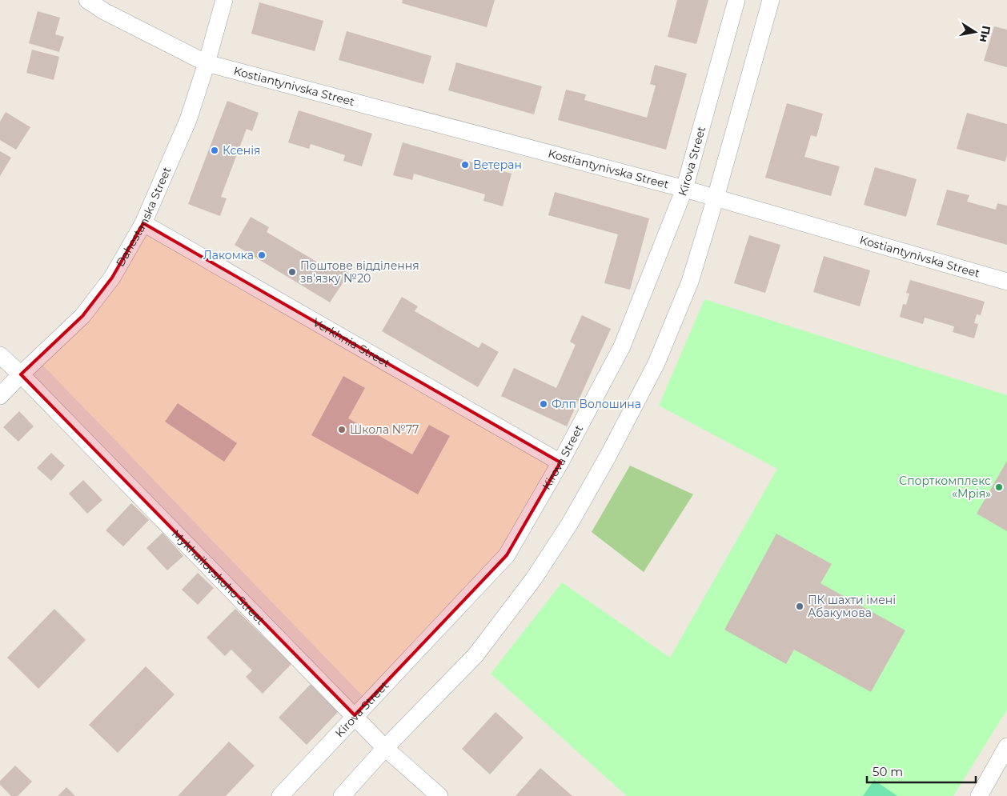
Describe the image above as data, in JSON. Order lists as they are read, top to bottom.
{
  "streets": {
    "street": [
      "Kostiantynivska Street",
      "Kirova Street",
      "Dahestanska Street",
      "Verkhnia Street",
      "Mykhailovskoho Street"
    ]
  },
  "crossings": [
    ["Kostiantynivska Street", "Kirova Street"],
    ["Kostiantynivska Street", "Dahestanska Street"],
    ["Kirova Street", "Verkhnia Street"],
    ["Kirova Street", "Mykhailovskoho Street"],
    ["Dahestanska Street", "Verkhnia Street"],
    ["Dahestanska Street", "Mykhailovskoho Street"]
  ],
  "places": [
    "Ксенія",
    "Ветеран",
    "Лакомка",
    "Поштове відділення зв'язку №20",
    "Флп Волошина",
    "Школа №77",
    "Спорткомплекс «Мрія»",
    "ПК шахти імені Абакумова"
  ],
  "scale_bar": "50 m",
  "north": "right"
}
